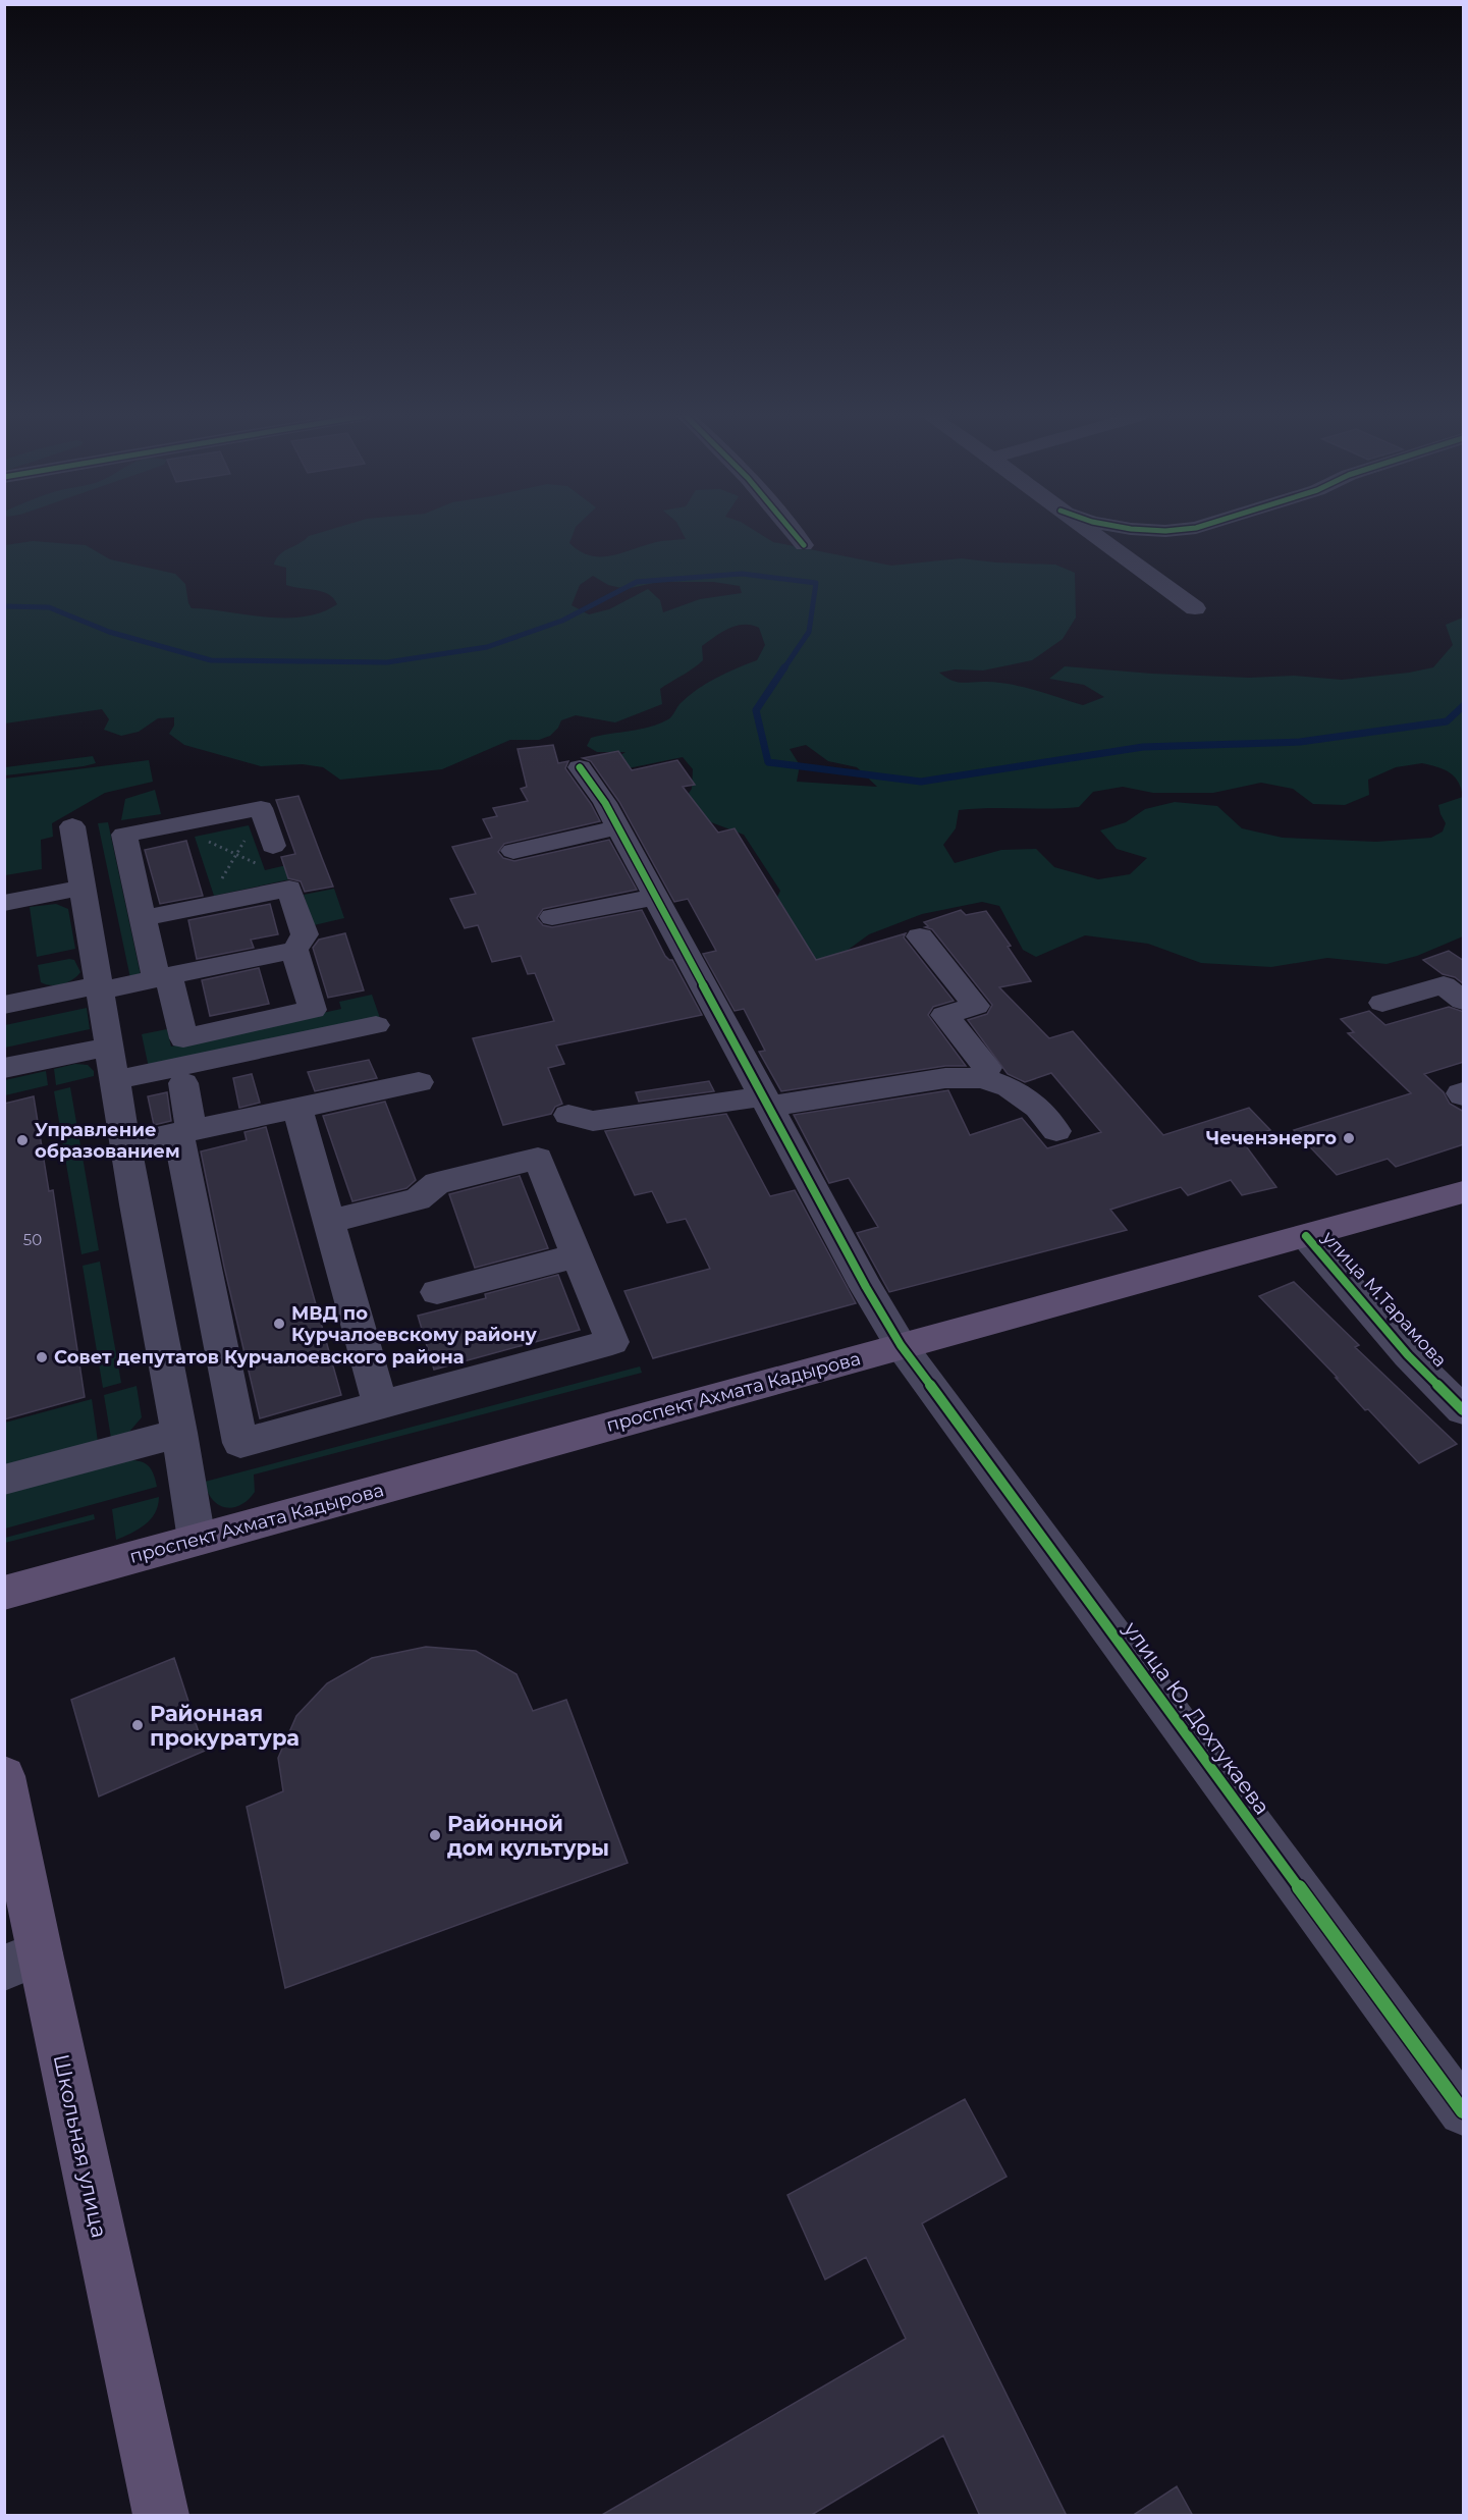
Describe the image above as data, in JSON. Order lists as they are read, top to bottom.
{
  "streets": {
    "main road": ["проспект Ахмата Кадырова", "Школьная улица"],
    "street": ["улица М.Тарамова", "улица Ю. Дохтукаева"]
  },
  "crossings": [
    ["улица М.Тарамова", "проспект Ахмата Кадырова"],
    ["проспект Ахмата Кадырова", "улица Ю. Дохтукаева"]
  ],
  "places": [
    "Чеченэнерго",
    "Управление образованием",
    "МВД по Курчалоевскому району",
    "Совет депутатов Курчалоевского района",
    "Районная прокуратура",
    "Районной дом культуры"
  ],
  "house_numbers": ["50"]
}
